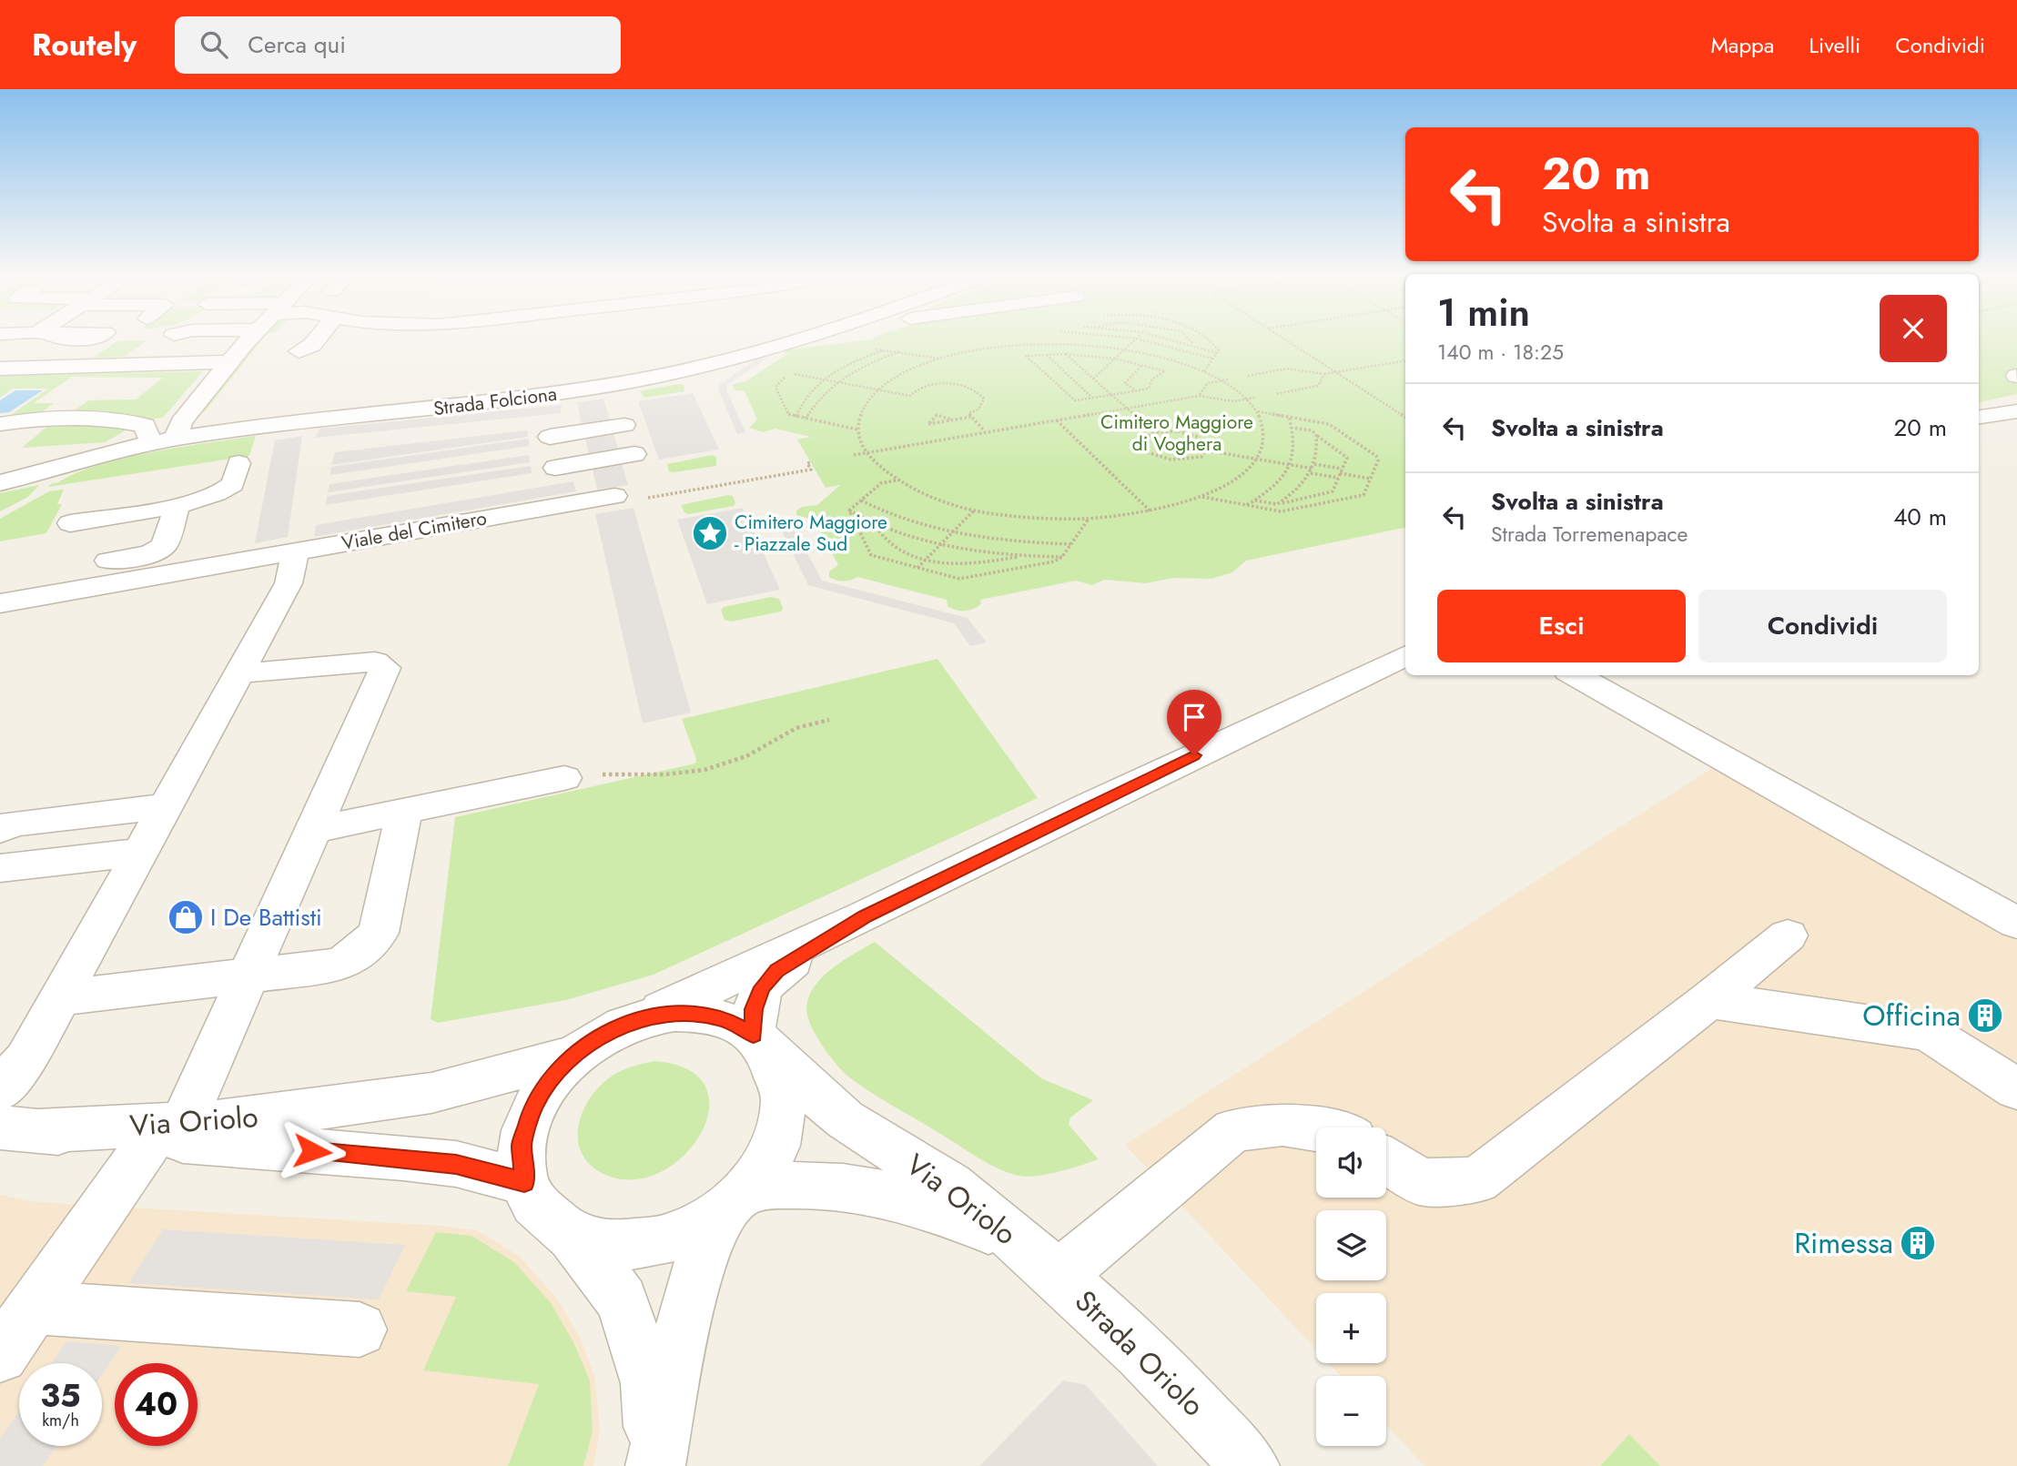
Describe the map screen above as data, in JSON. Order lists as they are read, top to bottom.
{
  "streets": {
    "street": [
      "Strada Folciona",
      "Viale del Cimitero",
      "Via Oriolo",
      "Strada Oriolo"
    ]
  },
  "crossings": [
    ["Via Oriolo", "Strada Oriolo"]
  ],
  "parks": ["Cimitero Maggiore di Voghera"],
  "places": {
    "place": ["Cimitero Maggiore - Piazzale Sud"],
    "shop": ["I De Battisti"],
    "building": ["Officina", "Rimessa"]
  },
  "page": {
    "header": "Routely",
    "search": "Cerca qui",
    "nav": ["Mappa", "Livelli", "Condividi"],
    "turn": ["20 m", "Svolta a sinistra"],
    "heading": ["1 min", "140 m · 18:25"],
    "list": [
      {
        "name": "Svolta a sinistra",
        "value": "20 m"
      },
      {
        "name": "Svolta a sinistra",
        "note": "Strada Torremenapace",
        "value": "40 m"
      }
    ],
    "buttons": ["Esci", "Condividi"],
    "map_buttons": ["+", "−"],
    "speed": "35 km/h",
    "limit": "40"
  }
}
